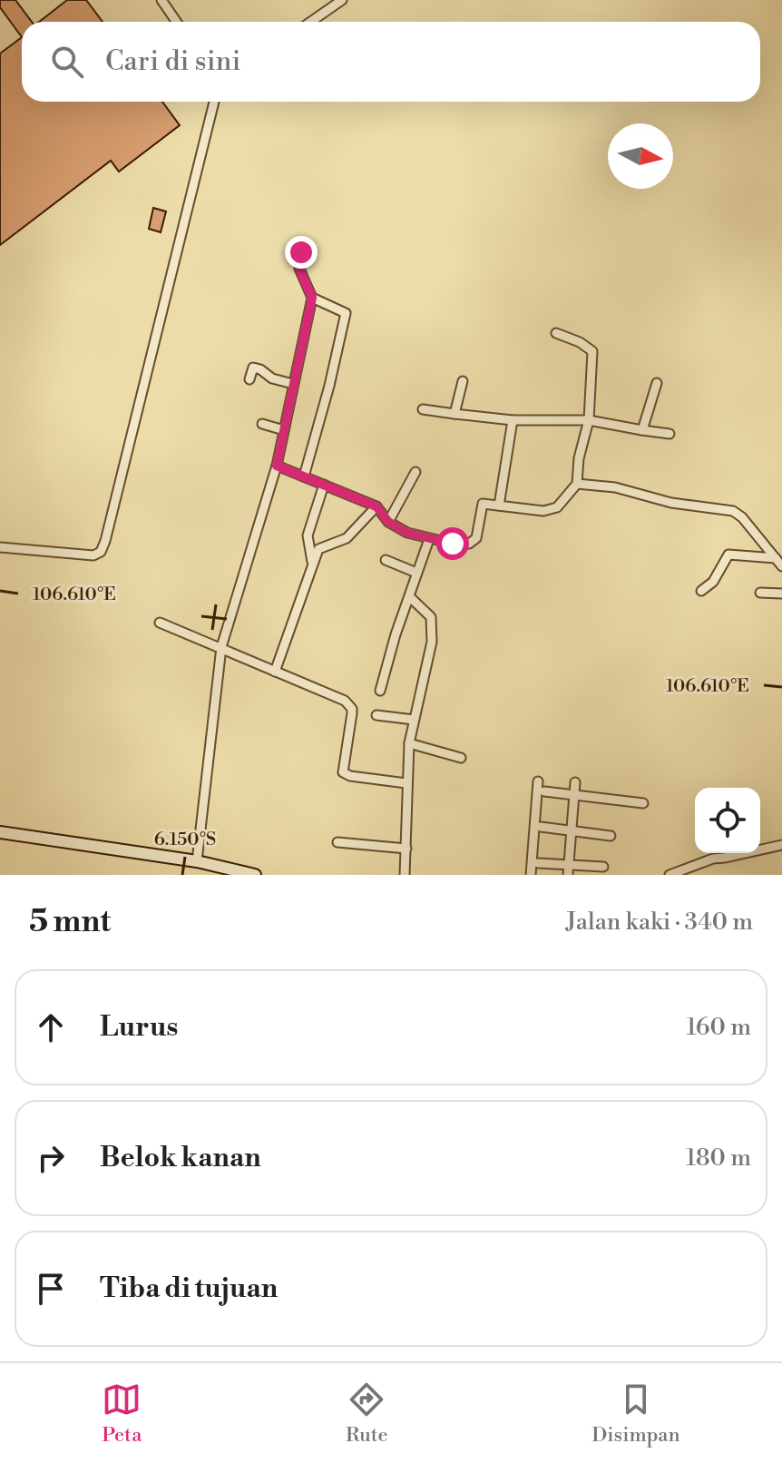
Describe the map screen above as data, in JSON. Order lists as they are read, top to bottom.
{
  "north": "right",
  "page": {
    "search": "Cari di sini",
    "heading": ["5 mnt", "Jalan kaki · 340 m"],
    "list": [
      ["Lurus", "160 m"],
      ["Belok kanan", "180 m"],
      "Tiba di tujuan"
    ],
    "nav": ["Peta", "Rute", "Disimpan"]
  },
  "coordinates": ["106.610°E", "6.150°S"]
}
